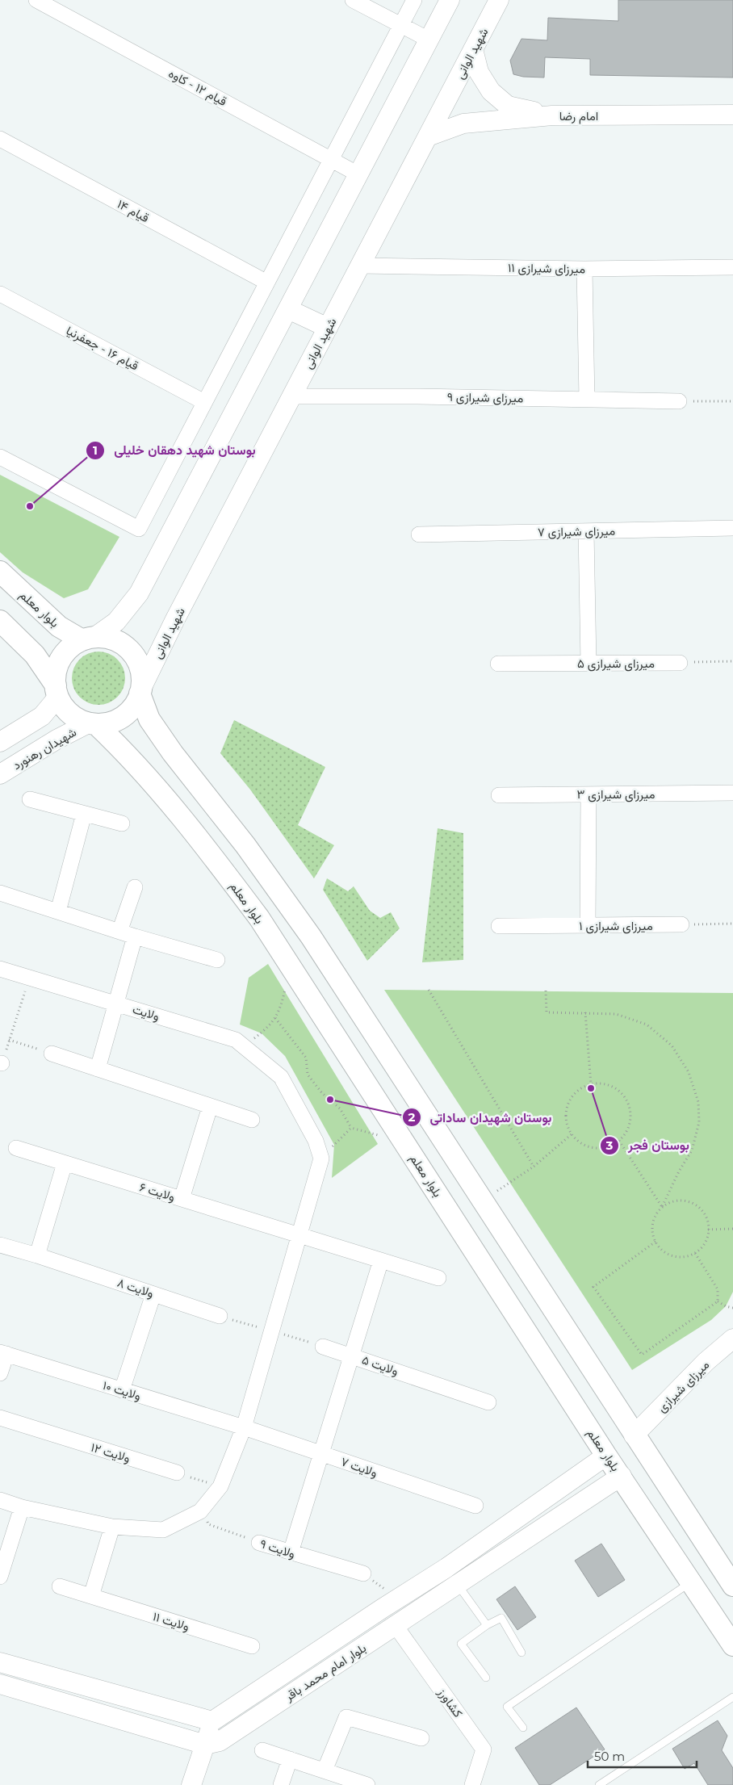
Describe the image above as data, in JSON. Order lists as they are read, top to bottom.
{
  "streets": {
    "main road": ["بلوار معلم"],
    "street": [
      "شهید الوانی",
      "قیام ۱۲ - کاوه",
      "امام رضا",
      "قیام ۱۴",
      "میرزای شیرازی ۱۱",
      "قیام ۱۶ - جعفرنیا",
      "میرزای شیرازی ۹",
      "میرزای شیرازی ۷",
      "میرزای شیرازی ۵",
      "شهیدان رهنورد",
      "میرزای شیرازی ۳",
      "میرزای شیرازی ۱",
      "ولایت",
      "ولایت ۶",
      "ولایت ۸",
      "ولایت ۵",
      "میرزای شیرازی",
      "ولایت ۱۰",
      "ولایت ۱۲",
      "ولایت ۷",
      "ولایت ۹",
      "ولایت ۱۱",
      "بلوار امام محمد باقر",
      "کشاورز"
    ]
  },
  "crossings": [
    ["شهید الوانی", "امام رضا"],
    ["شهید الوانی", "میرزای شیرازی ۱۱"],
    ["شهید الوانی", "میرزای شیرازی ۹"],
    ["شهید الوانی", "بلوار معلم"],
    ["شهید الوانی", "شهیدان رهنورد"],
    ["بلوار معلم", "شهیدان رهنورد"],
    ["بلوار معلم", "بلوار امام محمد باقر"],
    ["ولایت ۱۰", "ولایت ۷"],
    ["بلوار امام محمد باقر", "کشاورز"]
  ],
  "places": ["بوستان شهید دهقان خلیلی", "بوستان فجر", "بوستان شهیدان ساداتی"],
  "scale_bar": "50 m"
}
